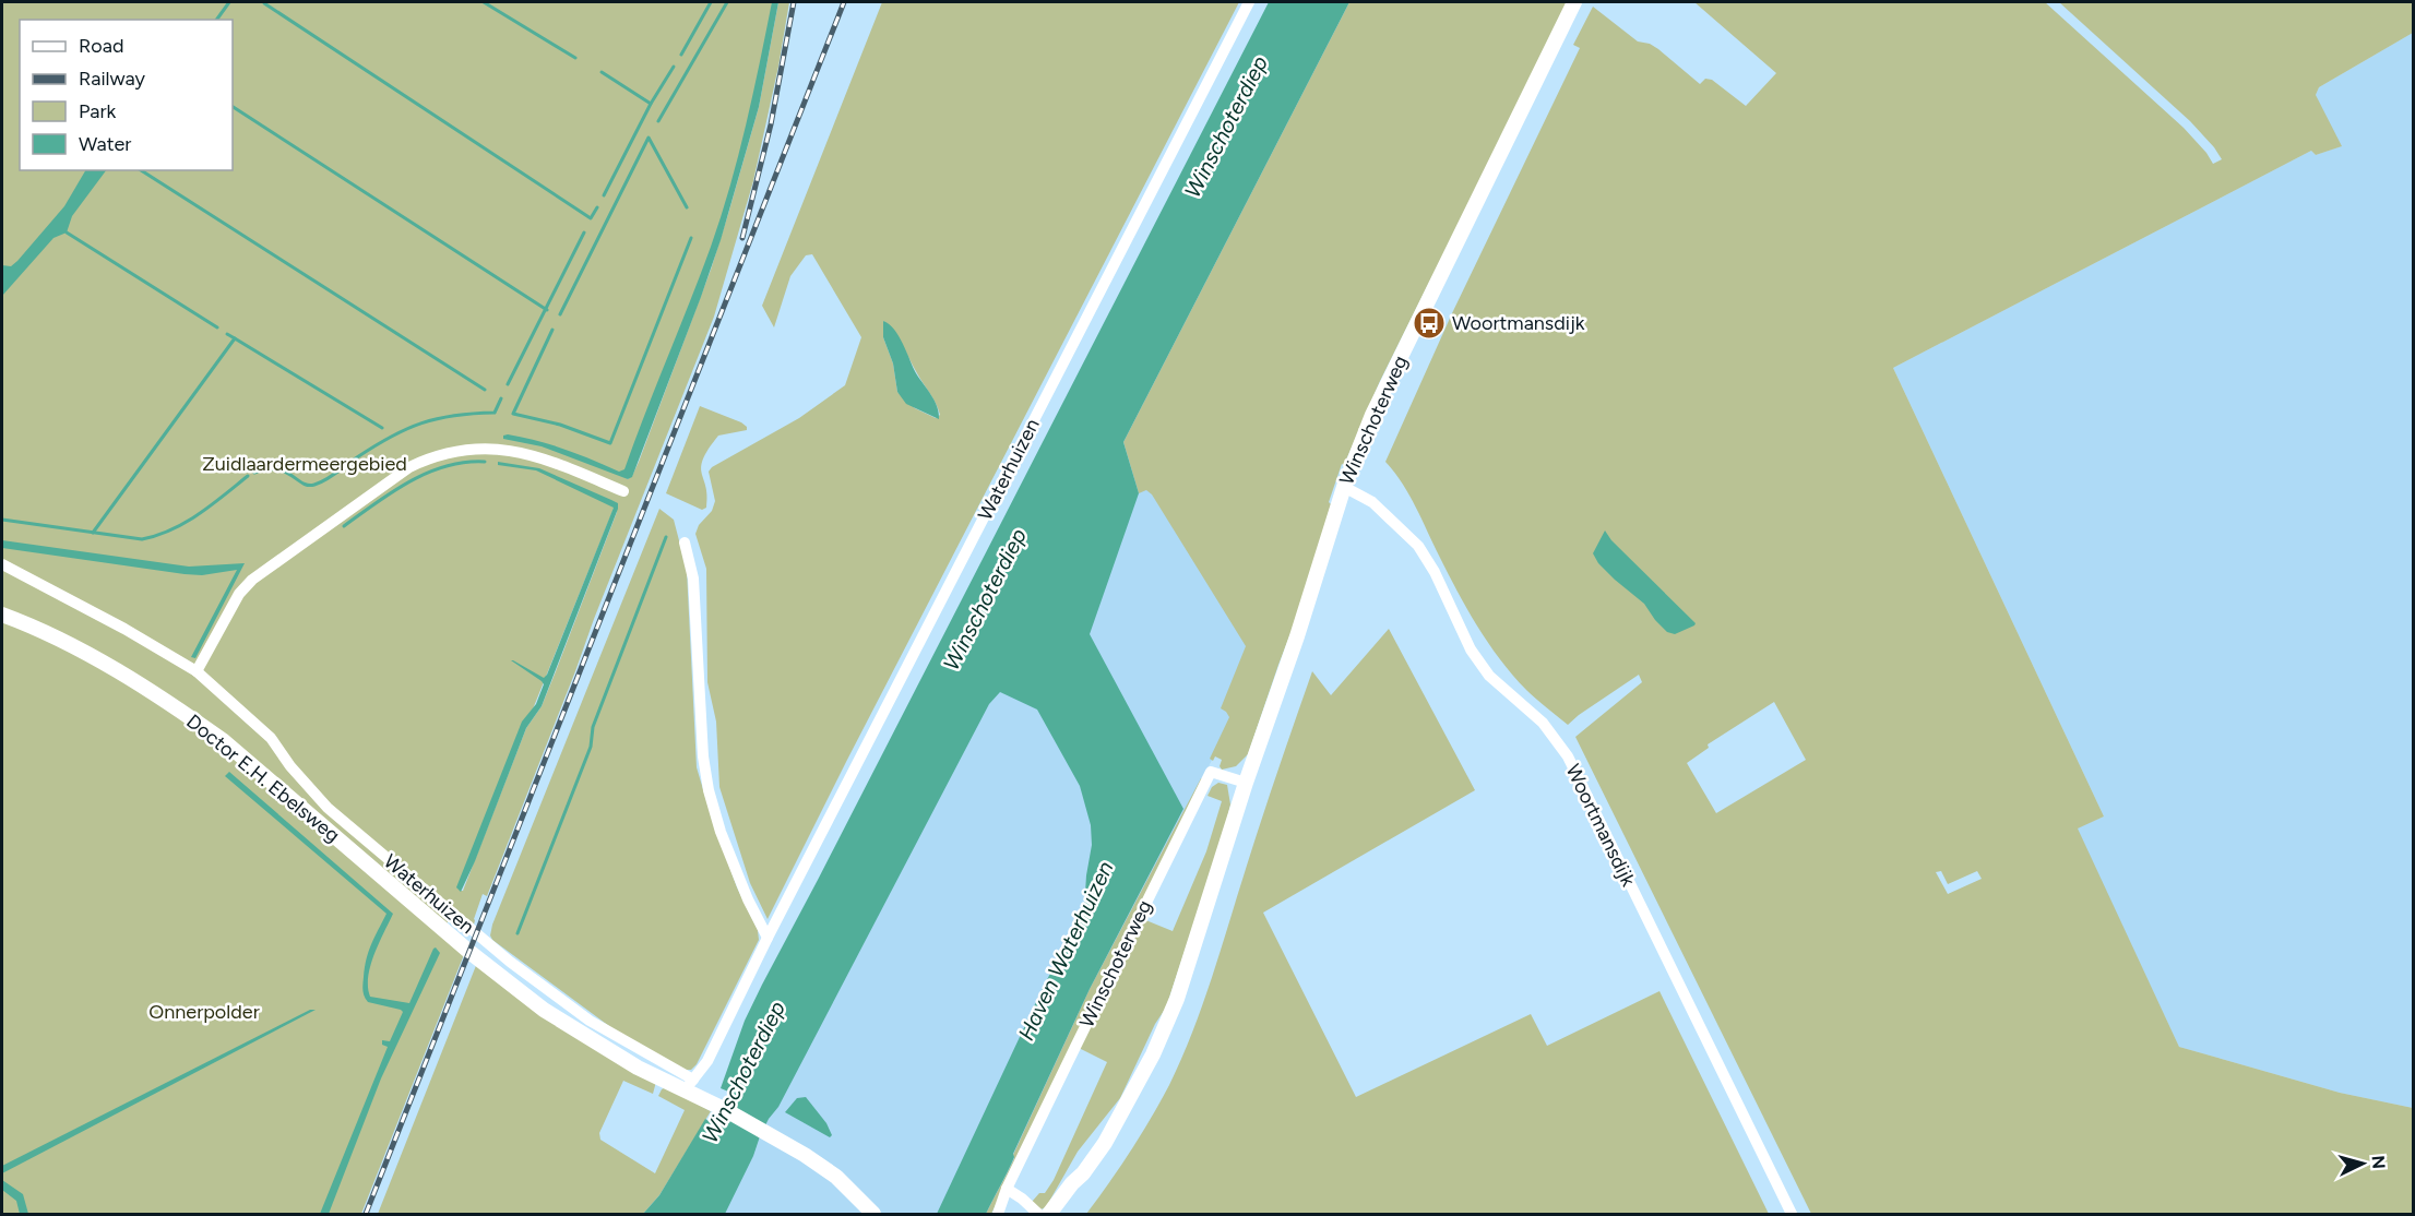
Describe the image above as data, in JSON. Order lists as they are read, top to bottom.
{
  "streets": {
    "main road": ["Winschoterweg", "Waterhuizen", "Doctor E.H. Ebelsweg"],
    "street": ["Woortmansdijk"]
  },
  "crossings": [
    ["Winschoterweg", "Woortmansdijk"],
    ["Waterhuizen", "Doctor E.H. Ebelsweg"]
  ],
  "water": ["Winschoterdiep", "Haven Waterhuizen"],
  "parks": ["Zuidlaardermeergebied", "Onnerpolder"],
  "places": {
    "bus stop": ["Woortmansdijk"]
  },
  "legend": [
    "Road",
    "Railway",
    "Park",
    "Water"
  ],
  "north": "right"
}
